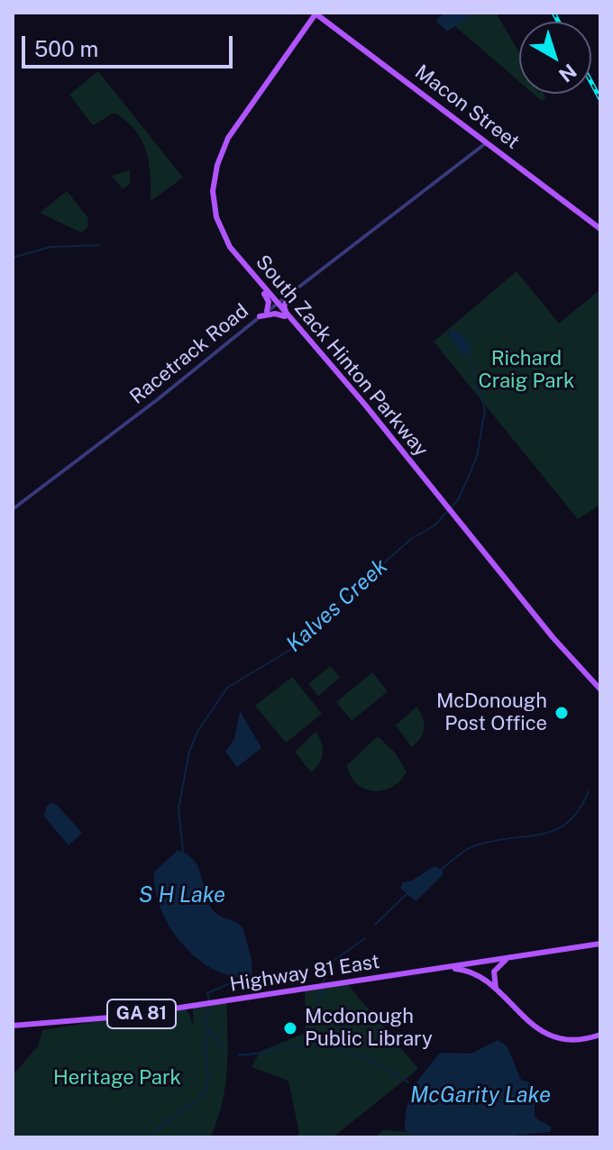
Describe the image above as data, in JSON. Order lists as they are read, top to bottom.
{
  "streets": {
    "main road": [
      "Macon Street",
      "South Zack Hinton Parkway",
      "Highway 81 East",
      "GA 81"
    ],
    "street": ["Racetrack Road"]
  },
  "crossings": [
    ["Macon Street", "Racetrack Road"],
    ["Macon Street", "South Zack Hinton Parkway"],
    ["Racetrack Road", "South Zack Hinton Parkway"],
    ["Highway 81 East", "GA 81"]
  ],
  "water": ["Kalves Creek", "S H Lake", "McGarity Lake"],
  "parks": ["Richard Craig Park", "Heritage Park"],
  "places": ["McDonough Post Office", "Mcdonough Public Library"],
  "scale_bar": "500 m",
  "north": "bottom right"
}
